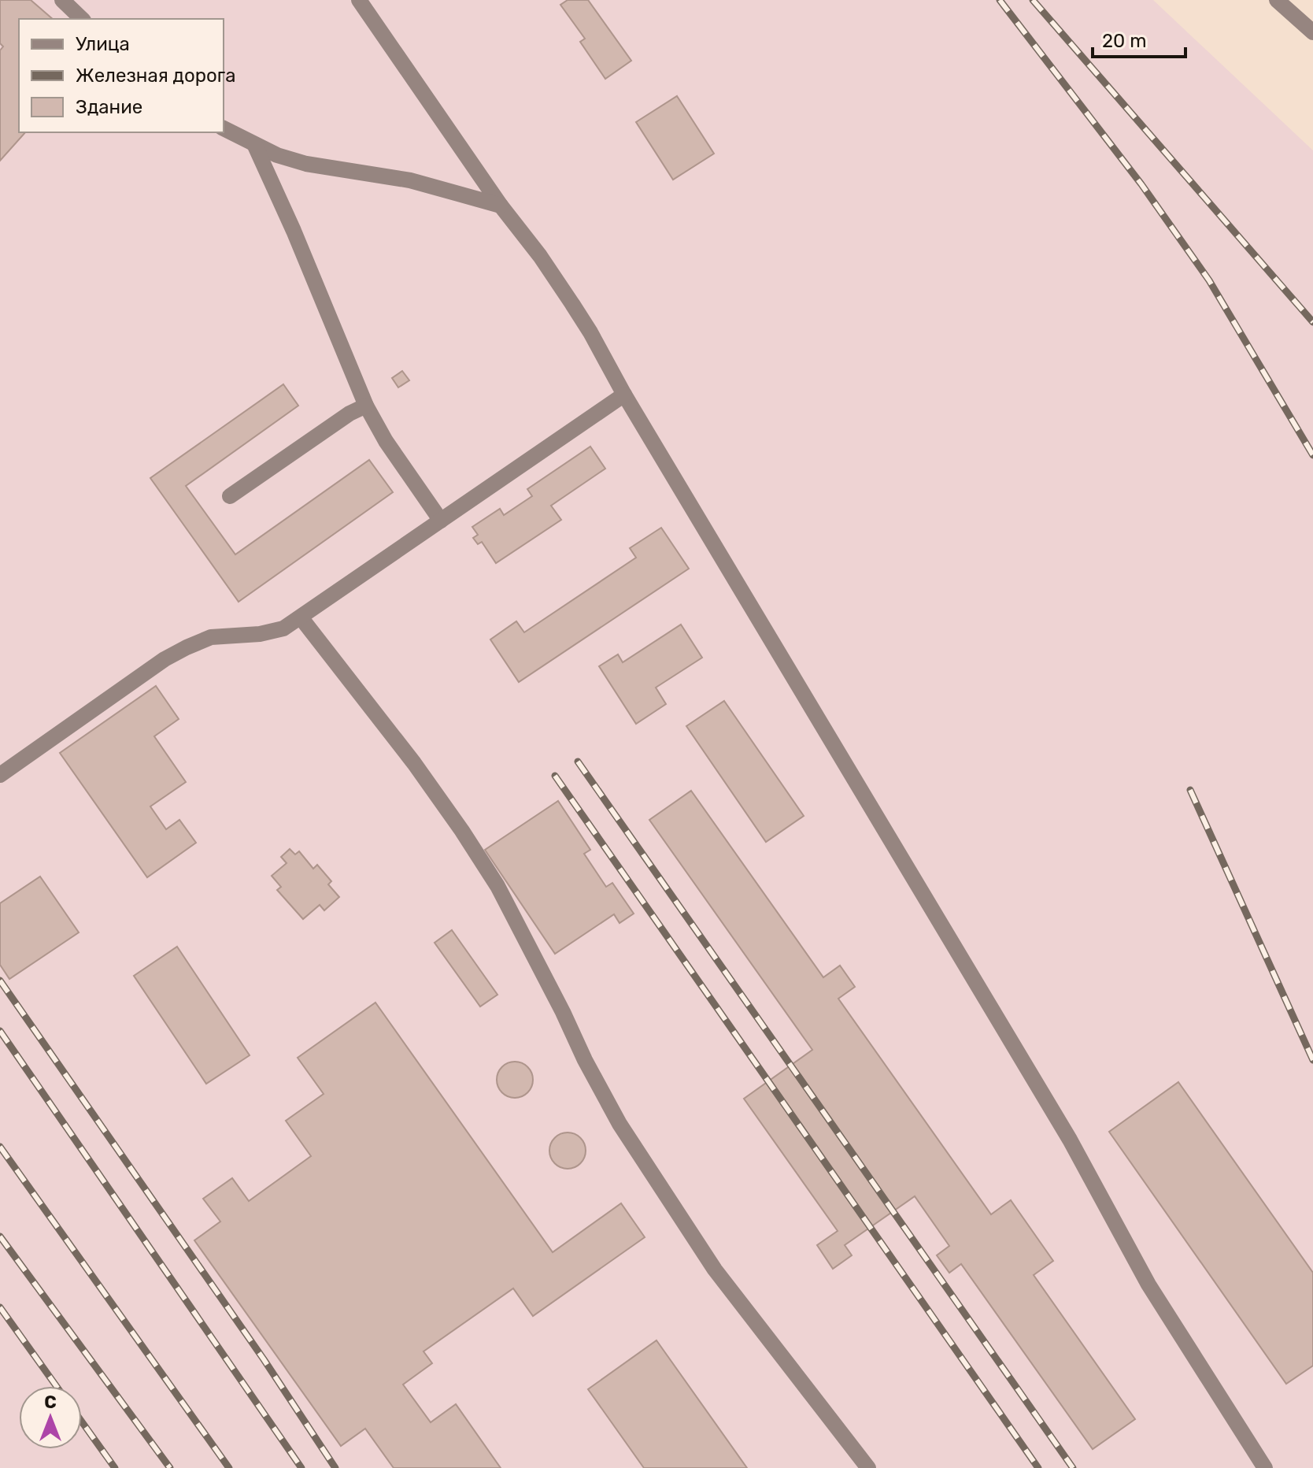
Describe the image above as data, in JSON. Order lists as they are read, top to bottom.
{
  "legend": ["Улица", "Железная дорога", "Здание"],
  "scale_bar": "20 m",
  "north": "top"
}
